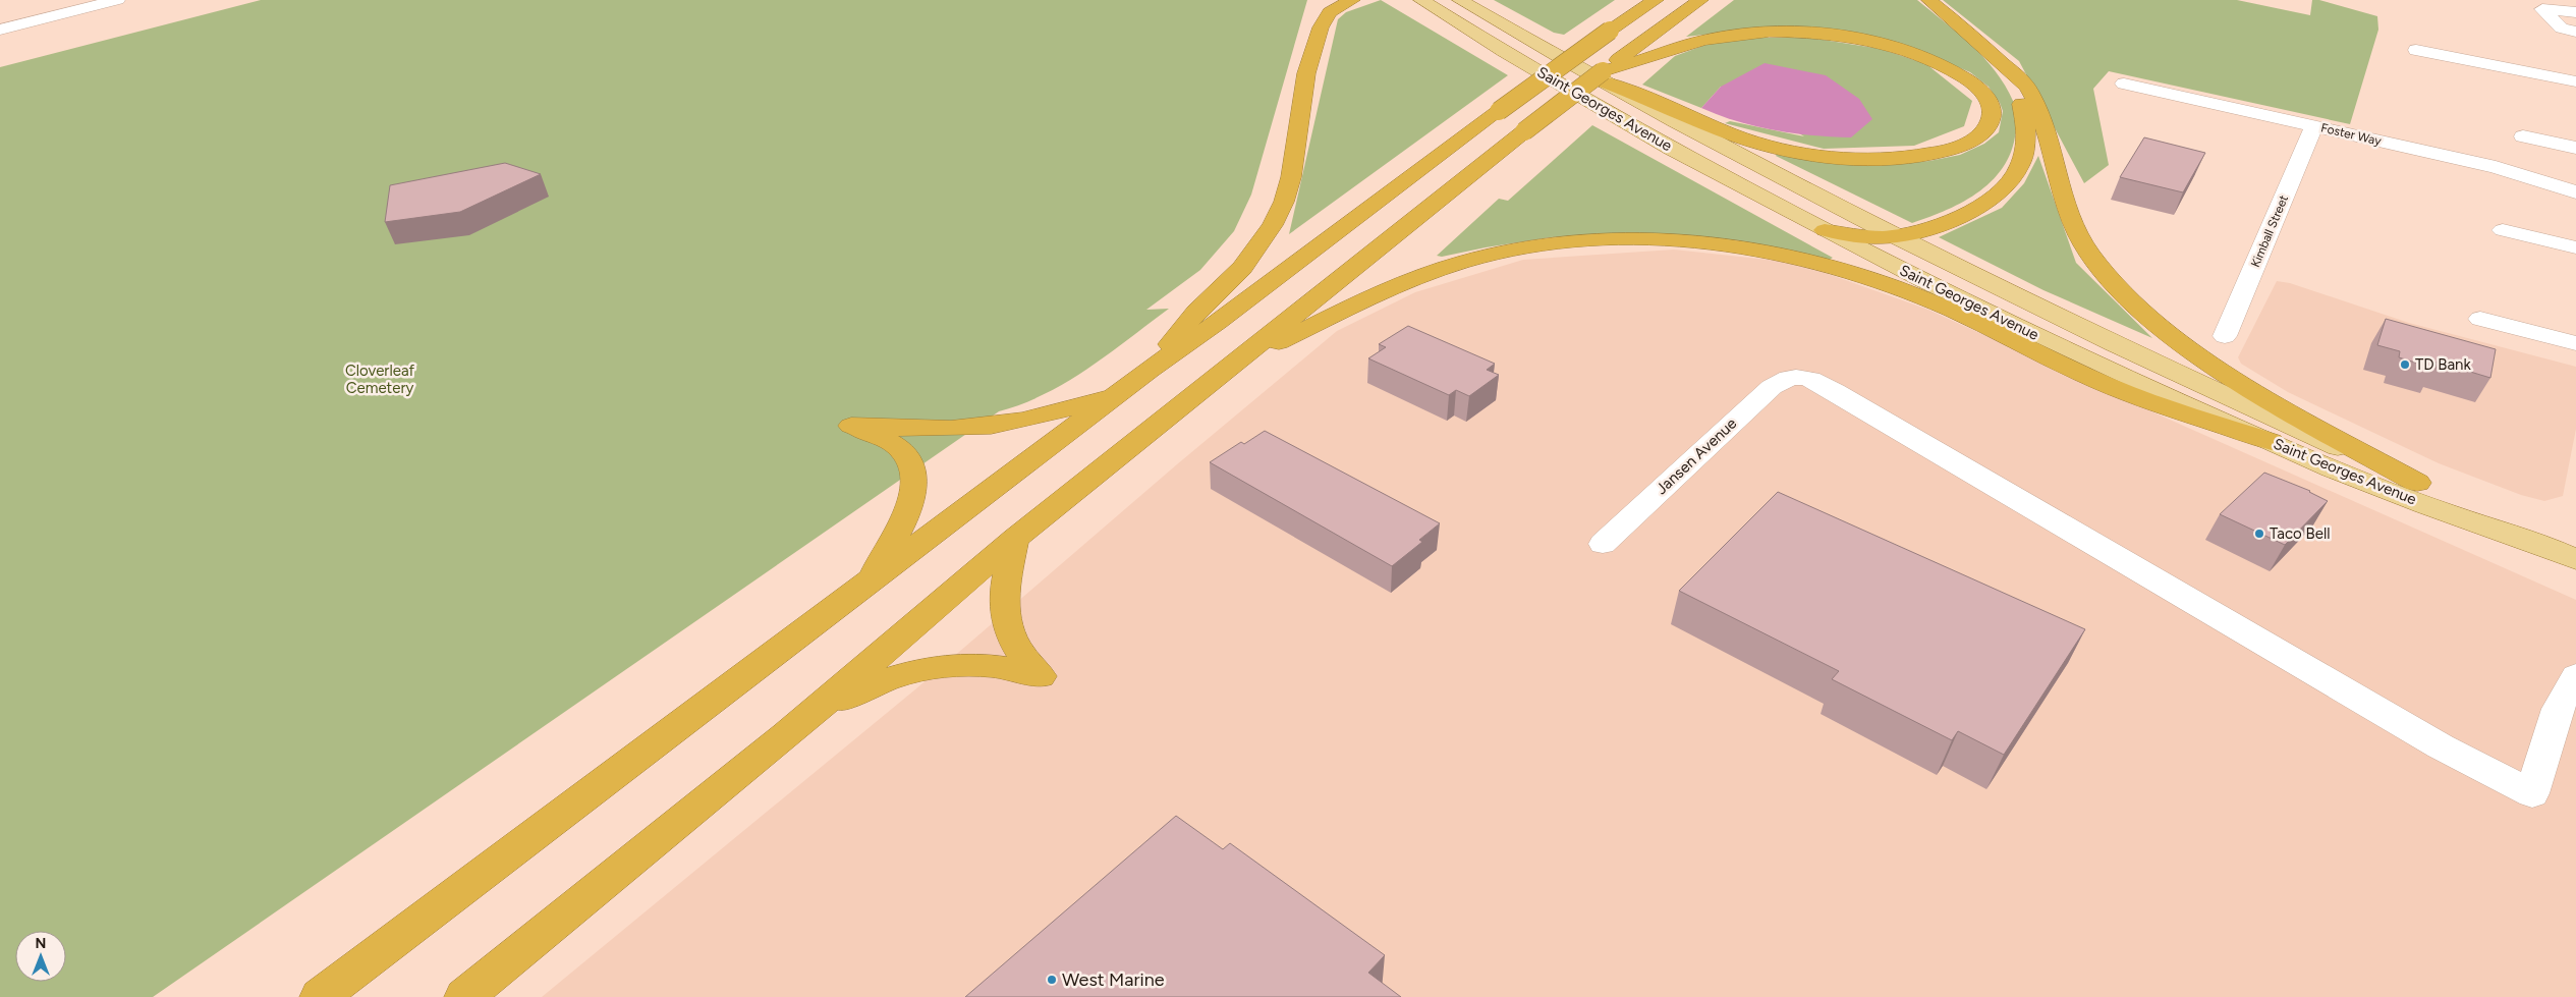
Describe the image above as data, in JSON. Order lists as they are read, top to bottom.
{
  "streets": {
    "main road": ["Saint Georges Avenue"],
    "street": ["Foster Way", "Kimball Street", "Jansen Avenue"]
  },
  "crossings": [
    ["Foster Way", "Kimball Street"]
  ],
  "parks": ["Cloverleaf Cemetery"],
  "places": ["TD Bank", "Taco Bell", "West Marine"],
  "north": "top"
}
